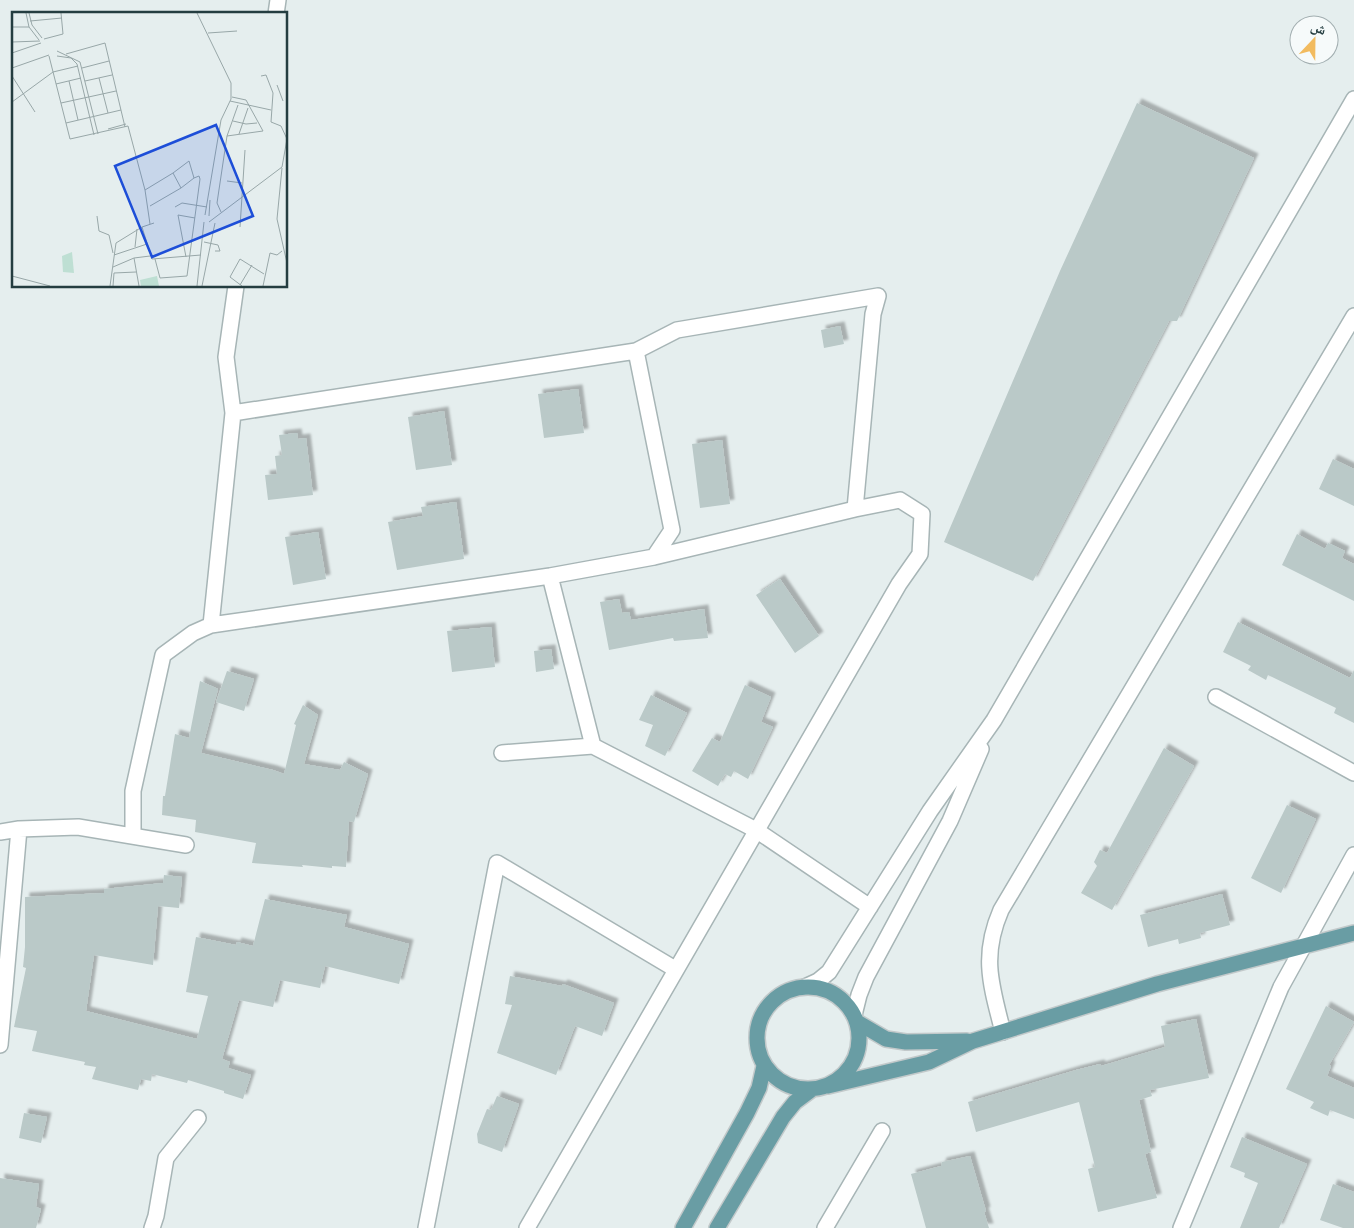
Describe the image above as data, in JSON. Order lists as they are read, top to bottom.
{
  "north": "top"
}
